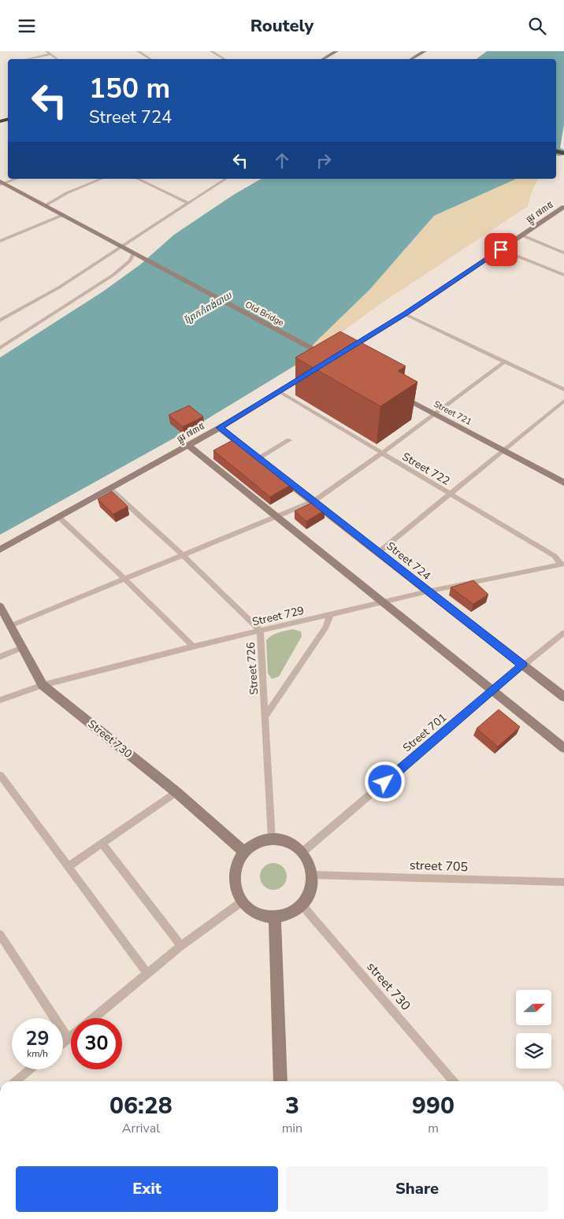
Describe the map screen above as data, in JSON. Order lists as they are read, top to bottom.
{
  "streets": {
    "street": [
      "ផ្លូវ ៧៣៥",
      "Old Bridge",
      "Street 721",
      "Street 722",
      "Street 724",
      "Street 729",
      "Street 726",
      "Street 701",
      "Street 730",
      "street 705",
      "street 730"
    ]
  },
  "crossings": [
    ["ផ្លូវ ៧៣៥", "Street 722"],
    ["ផ្លូវ ៧៣៥", "Street 726"],
    ["Street 722", "Street 729"],
    ["Street 724", "Street 729"],
    ["Street 724", "Street 701"],
    ["Street 729", "Street 726"],
    ["Street 729", "Street 730"],
    ["Street 726", "Street 701"],
    ["Street 726", "Street 730"],
    ["Street 726", "street 705"],
    ["Street 726", "street 730"],
    ["Street 701", "Street 730"],
    ["Street 701", "street 705"],
    ["Street 701", "street 730"],
    ["Street 730", "street 705"],
    ["Street 730", "street 730"],
    ["street 705", "street 730"]
  ],
  "water": ["ព្រែកកំពង់បាយ"],
  "north": "right",
  "page": {
    "header": "Routely",
    "turn": ["150 m", "Street 724"],
    "speed": "29 km/h",
    "limit": "30",
    "eta": [
      "06:28",
      "Arrival",
      "3",
      "min",
      "990",
      "m"
    ],
    "buttons": ["Exit", "Share"]
  }
}
